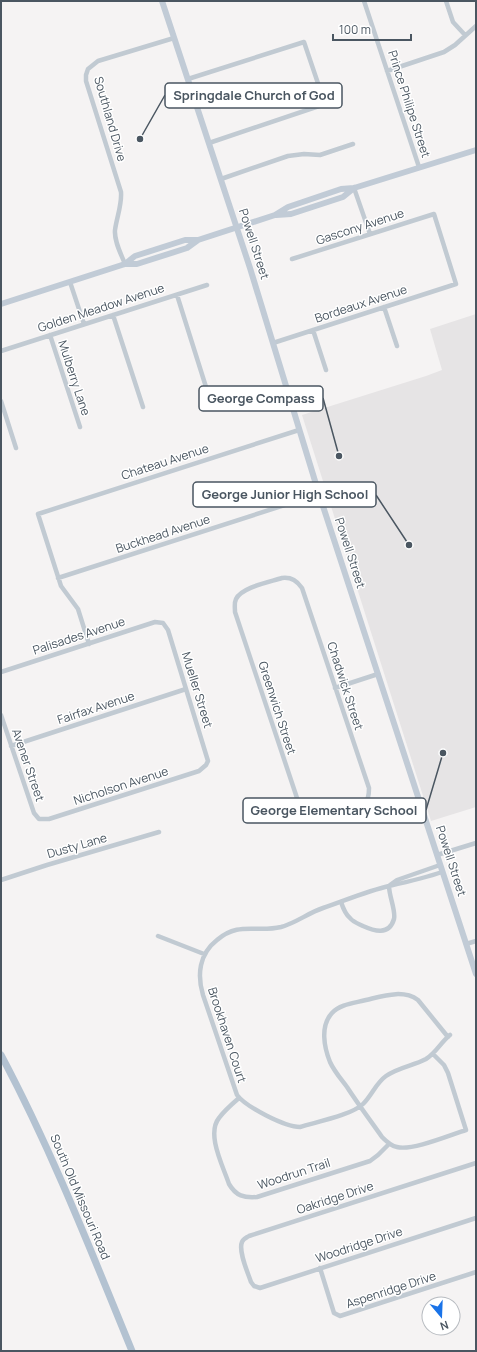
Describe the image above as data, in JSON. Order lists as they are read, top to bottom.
{
  "streets": {
    "main road": ["South Old Missouri Road"],
    "street": [
      "Prince Philipe Street",
      "Southland Drive",
      "Gascony Avenue",
      "Powell Street",
      "Bordeaux Avenue",
      "Golden Meadow Avenue",
      "Mulberry Lane",
      "Chateau Avenue",
      "Buckhead Avenue",
      "Palisades Avenue",
      "Chadwick Street",
      "Mueller Street",
      "Fairfax Avenue",
      "Greenwich Street",
      "Avener Street",
      "Nicholson Avenue",
      "Dusty Lane",
      "Brookhaven Court",
      "Woodrun Trail",
      "Oakridge Drive",
      "Woodridge Drive",
      "Aspenridge Drive"
    ]
  },
  "crossings": [
    ["Southland Drive", "Powell Street"],
    ["Gascony Avenue", "Bordeaux Avenue"],
    ["Powell Street", "Bordeaux Avenue"],
    ["Powell Street", "Chateau Avenue"],
    ["Powell Street", "Buckhead Avenue"],
    ["Golden Meadow Avenue", "Mulberry Lane"],
    ["Chateau Avenue", "Buckhead Avenue"],
    ["Palisades Avenue", "Mueller Street"],
    ["Chadwick Street", "Greenwich Street"],
    ["Mueller Street", "Fairfax Avenue"],
    ["Mueller Street", "Nicholson Avenue"],
    ["Fairfax Avenue", "Avener Street"],
    ["Avener Street", "Nicholson Avenue"],
    ["Brookhaven Court", "Woodrun Trail"],
    ["Oakridge Drive", "Woodridge Drive"],
    ["Woodridge Drive", "Aspenridge Drive"]
  ],
  "places": [
    "Springdale Church of God",
    "George Compass",
    "George Junior High School",
    "George Elementary School"
  ],
  "scale_bar": "100 m",
  "north": "bottom"
}
